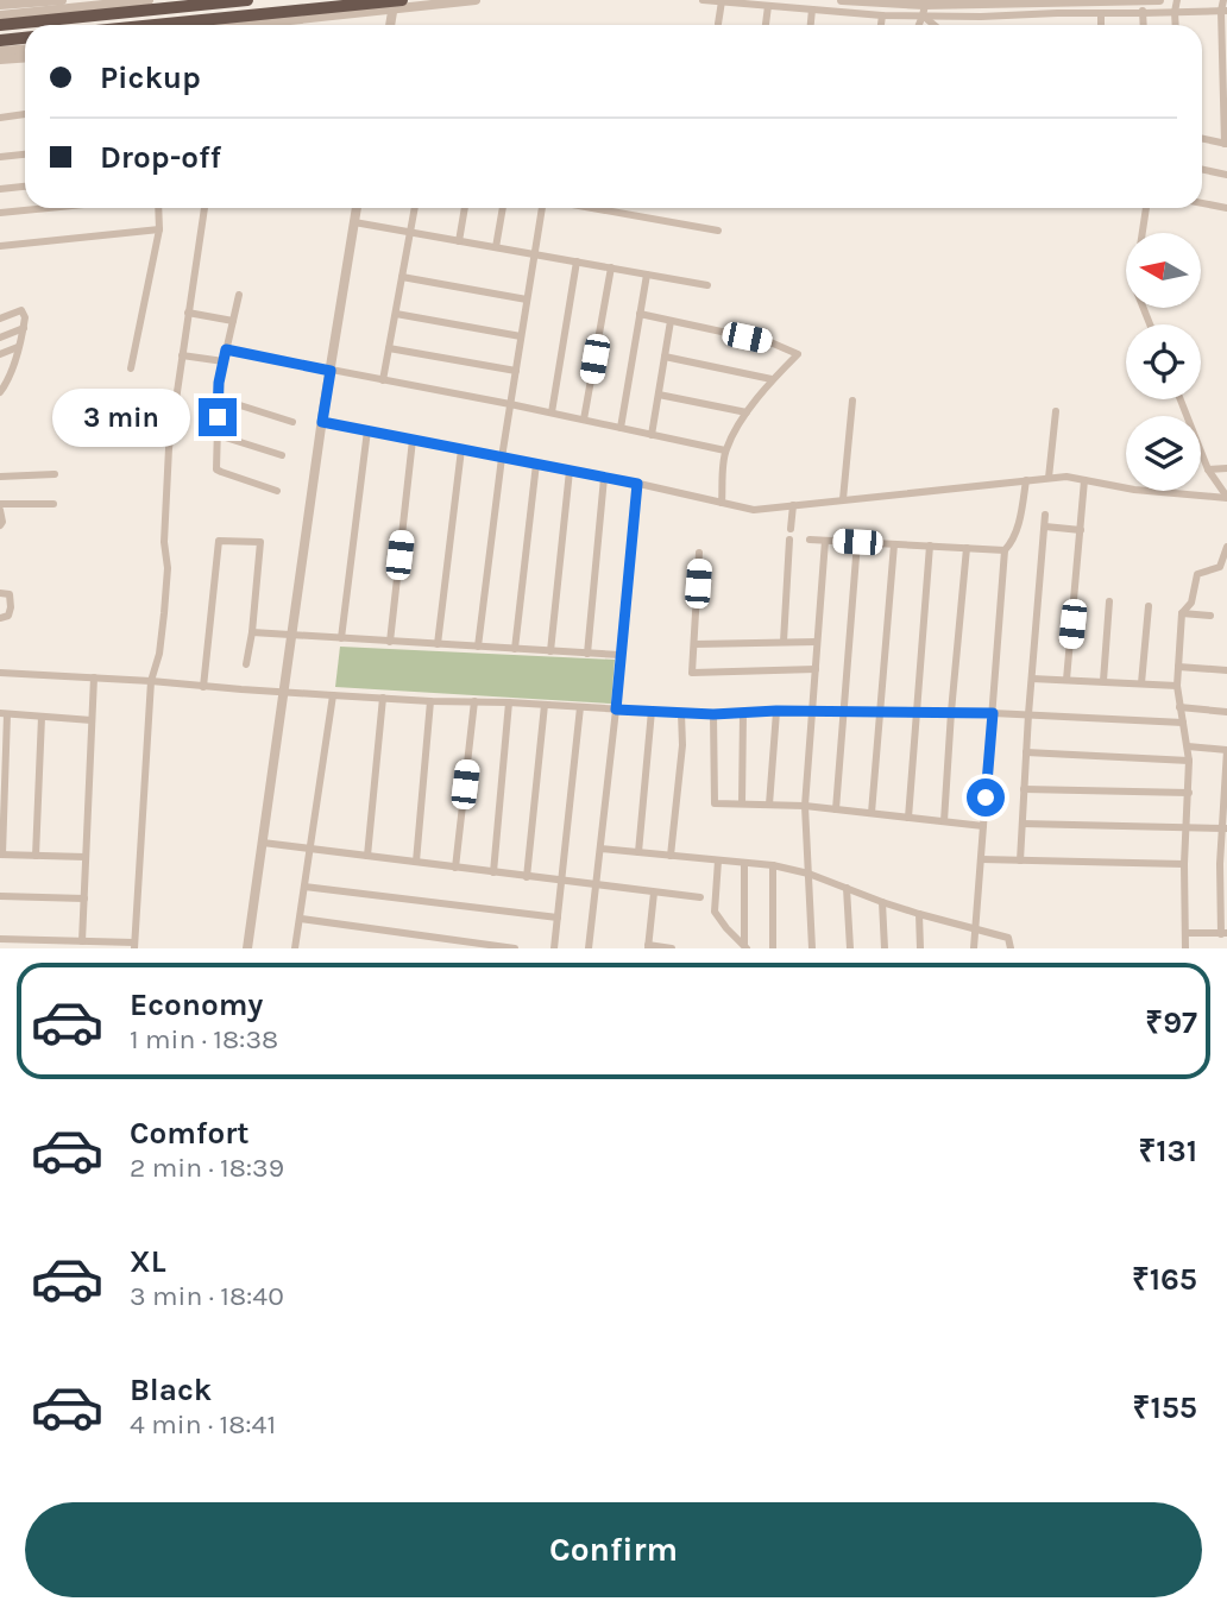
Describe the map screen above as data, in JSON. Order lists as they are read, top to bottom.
{
  "north": "left",
  "page": {
    "banner": ["Pickup", "Drop-off"],
    "bubble": "3 min",
    "list": [
      {
        "name": "Economy",
        "note": "1 min · 18:38",
        "value": "₹97"
      },
      {
        "name": "Comfort",
        "note": "2 min · 18:39",
        "value": "₹131"
      },
      {
        "name": "XL",
        "note": "3 min · 18:40",
        "value": "₹165"
      },
      {
        "name": "Black",
        "note": "4 min · 18:41",
        "value": "₹155"
      }
    ],
    "buttons": "Confirm"
  }
}
